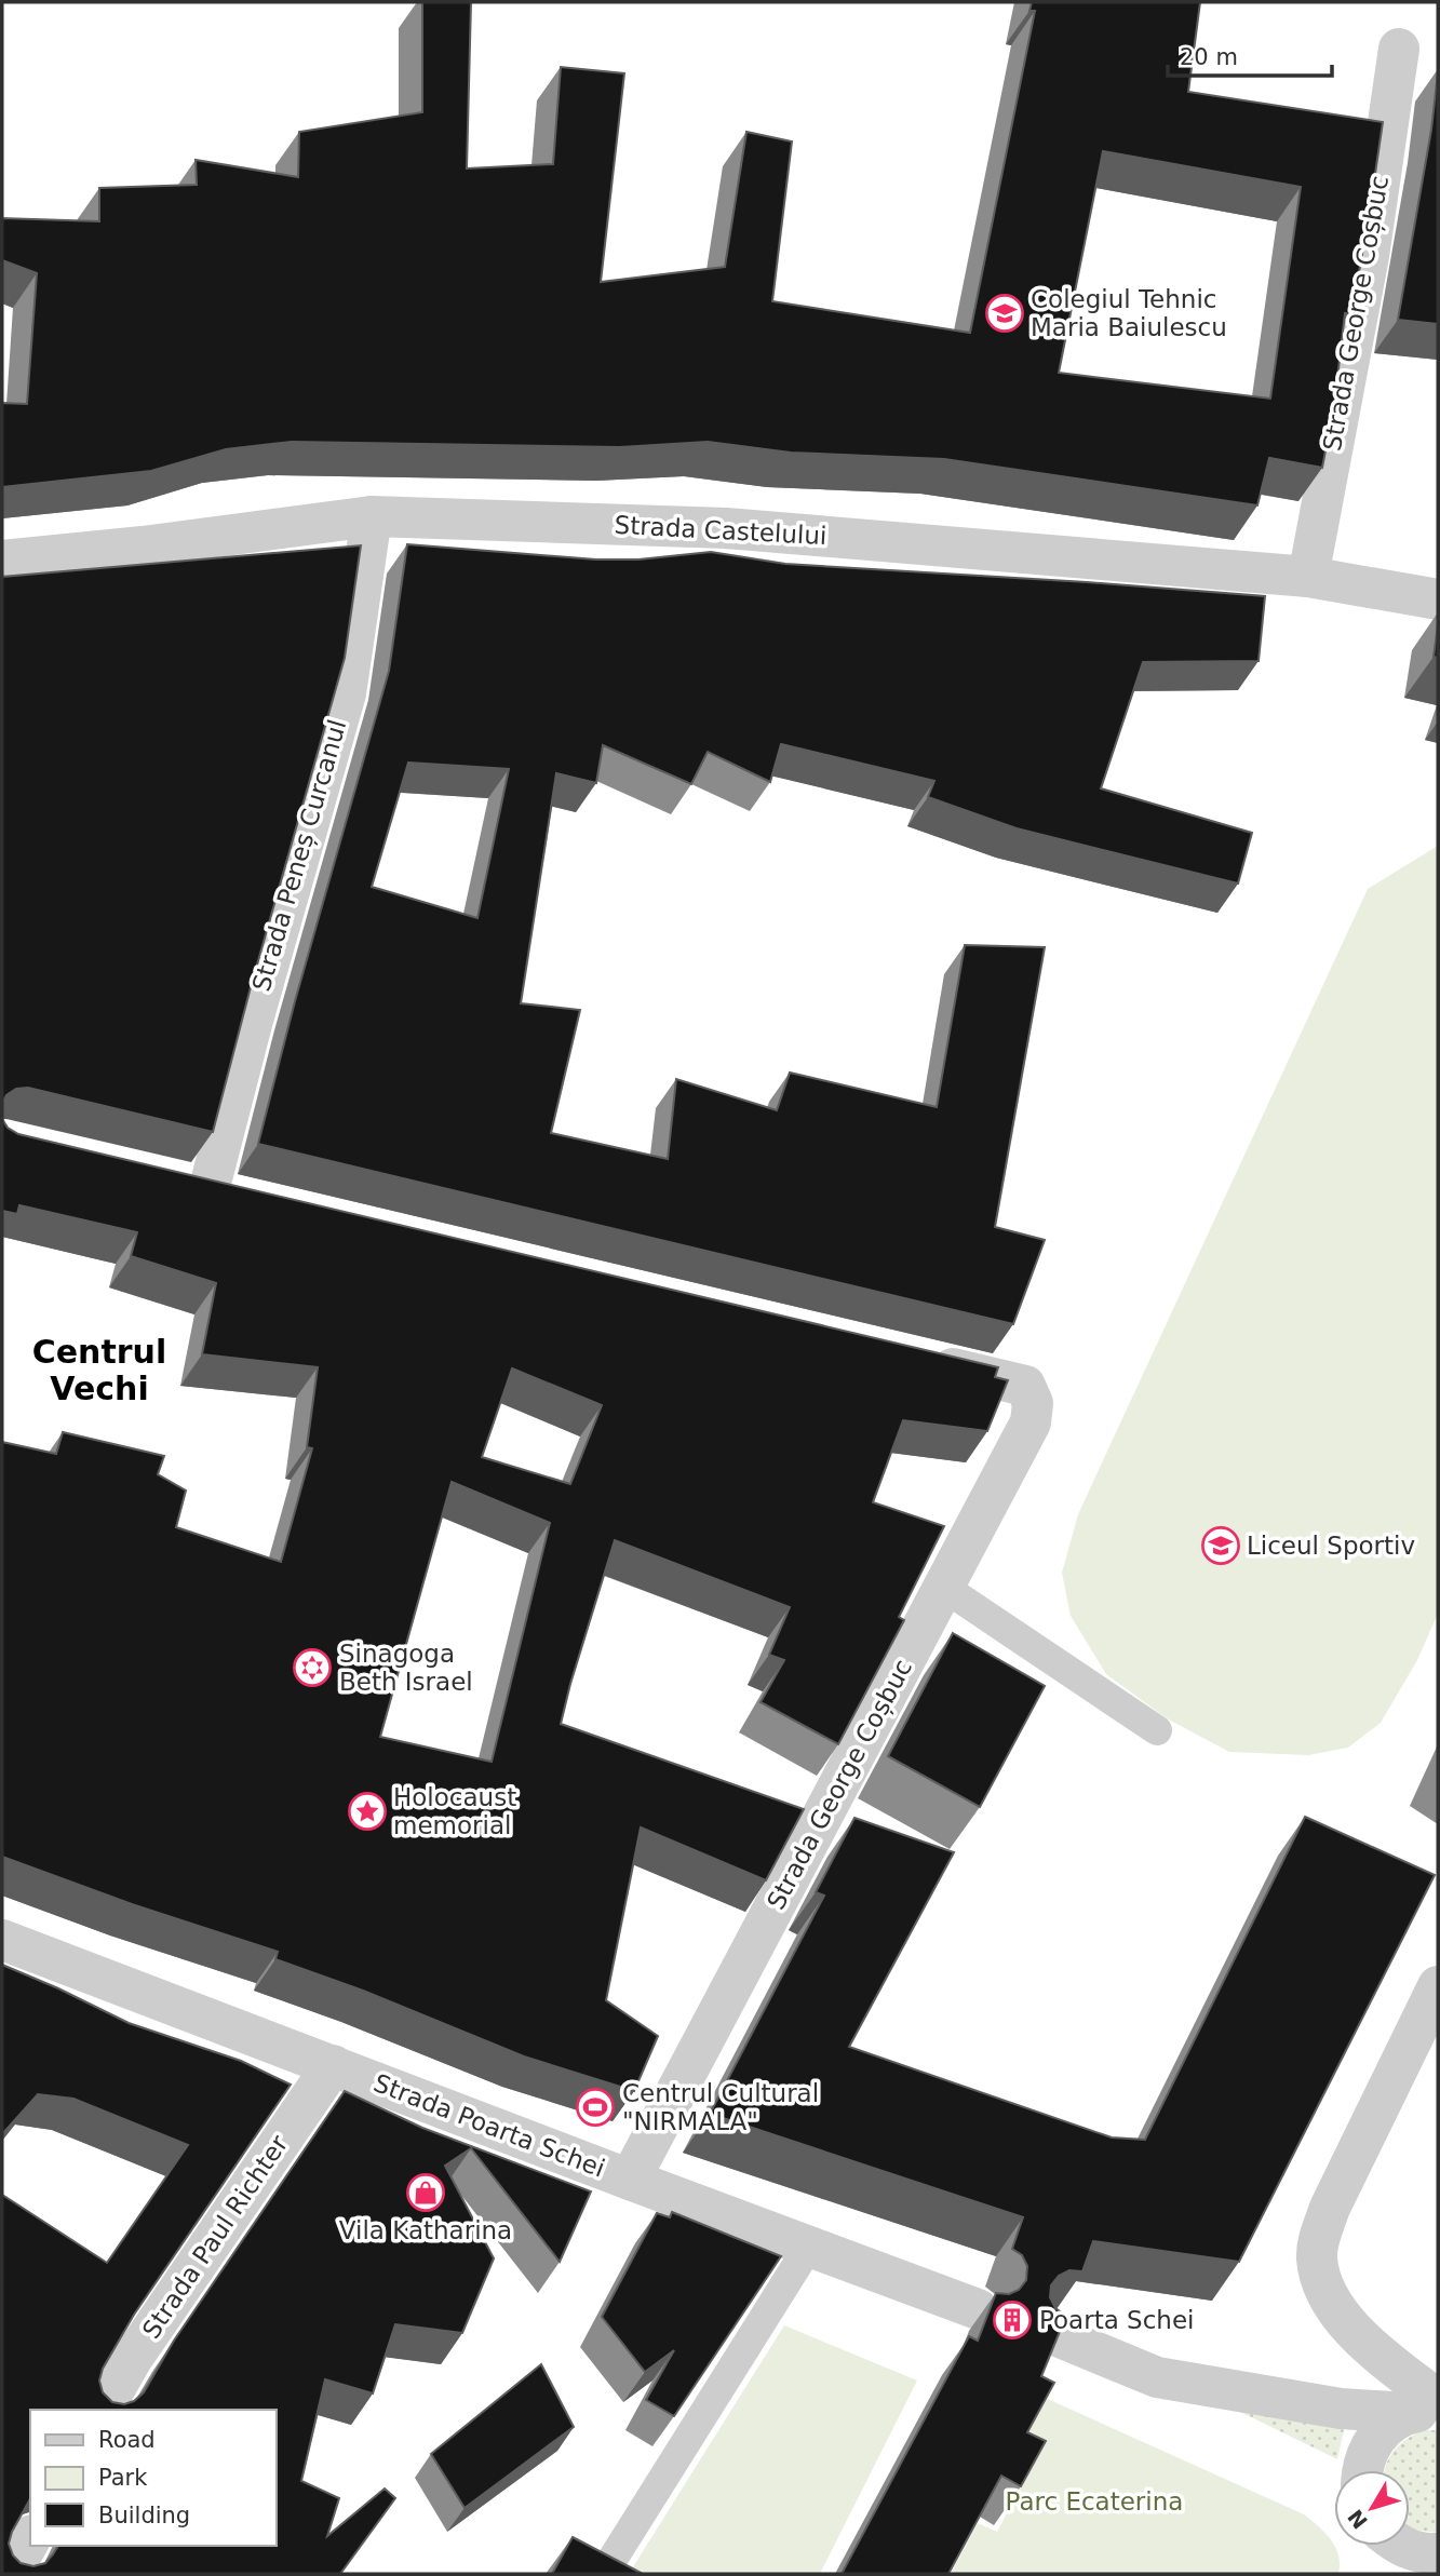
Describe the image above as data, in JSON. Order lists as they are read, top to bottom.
{
  "streets": {
    "street": [
      "Strada George Coșbuc",
      "Strada Castelului",
      "Strada Peneș Curcanul",
      "Strada Poarta Schei",
      "Strada Paul Richter"
    ]
  },
  "crossings": [
    ["Strada George Coșbuc", "Strada Castelului"],
    ["Strada George Coșbuc", "Strada Poarta Schei"],
    ["Strada Castelului", "Strada Peneș Curcanul"],
    ["Strada Poarta Schei", "Strada Paul Richter"]
  ],
  "districts": ["Centrul Vechi"],
  "parks": ["Parc Ecaterina"],
  "places": {
    "school or university": ["Colegiul Tehnic Maria Baiulescu", "Liceul Sportiv"],
    "synagogue": ["Sinagoga Beth Israel"],
    "place": ["Holocaust memorial"],
    "sports": ["Centrul Cultural \"NIRMALA\""],
    "shop": ["Vila Katharina"],
    "building": ["Poarta Schei"]
  },
  "legend": ["Road", "Park", "Building"],
  "scale_bar": "20 m",
  "north": "bottom left"
}
